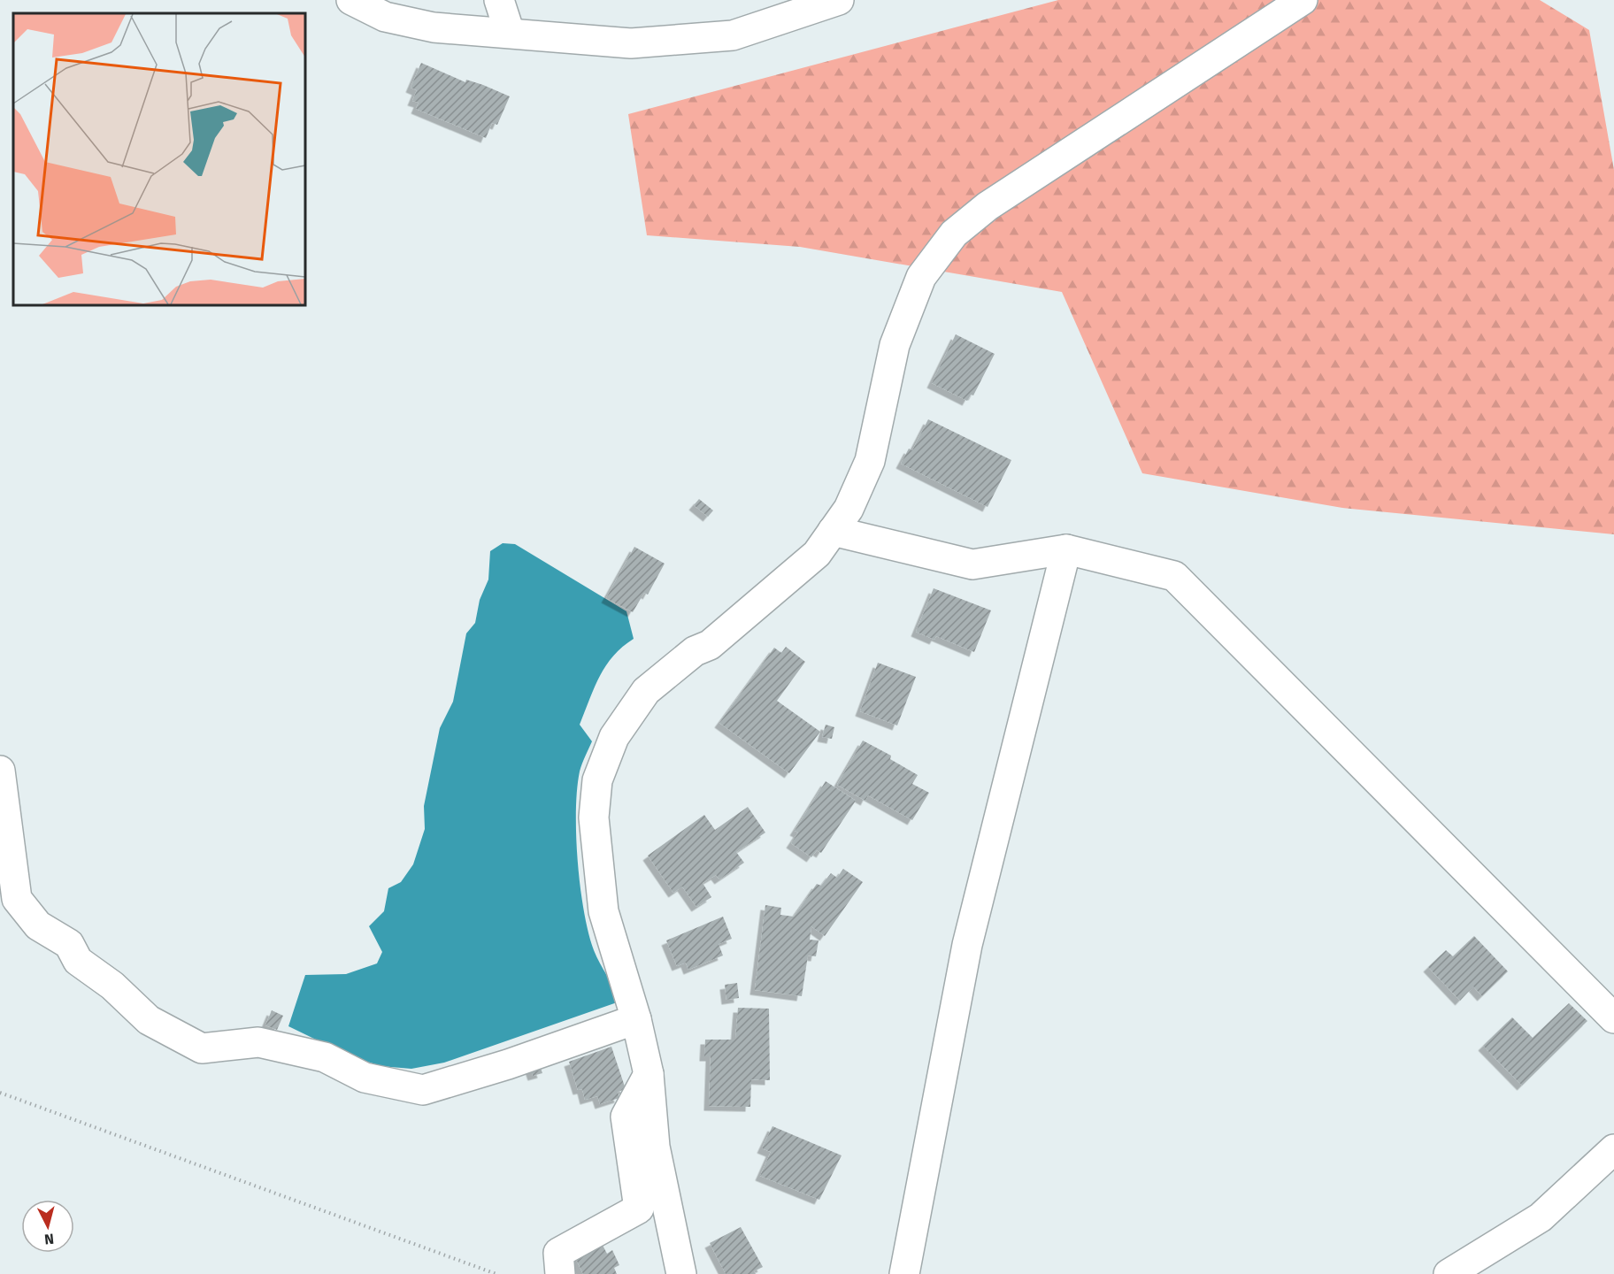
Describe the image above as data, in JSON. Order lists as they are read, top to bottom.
{
  "north": "bottom"
}
